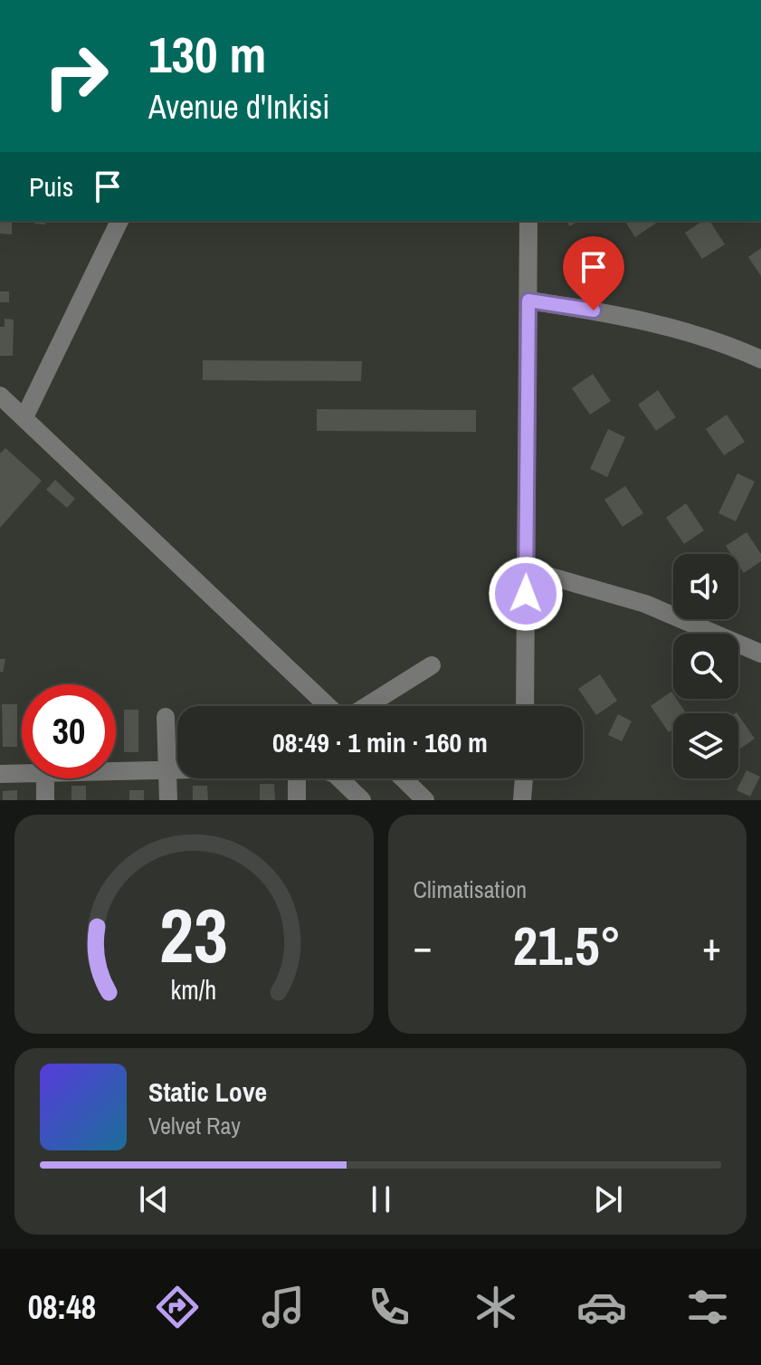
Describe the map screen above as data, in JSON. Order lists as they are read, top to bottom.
{
  "page": {
    "turn": ["130 m", "Avenue d'Inkisi"],
    "then": "Puis",
    "limit": "30",
    "trip": "08:49 · 1 min · 160 m",
    "tile": "Climatisation",
    "heat": ["−", "21.5°", "+"],
    "song": ["Static Love", "Velvet Ray"],
    "tabs": "08:48",
    "gauge": ["23", "km/h"]
  }
}
